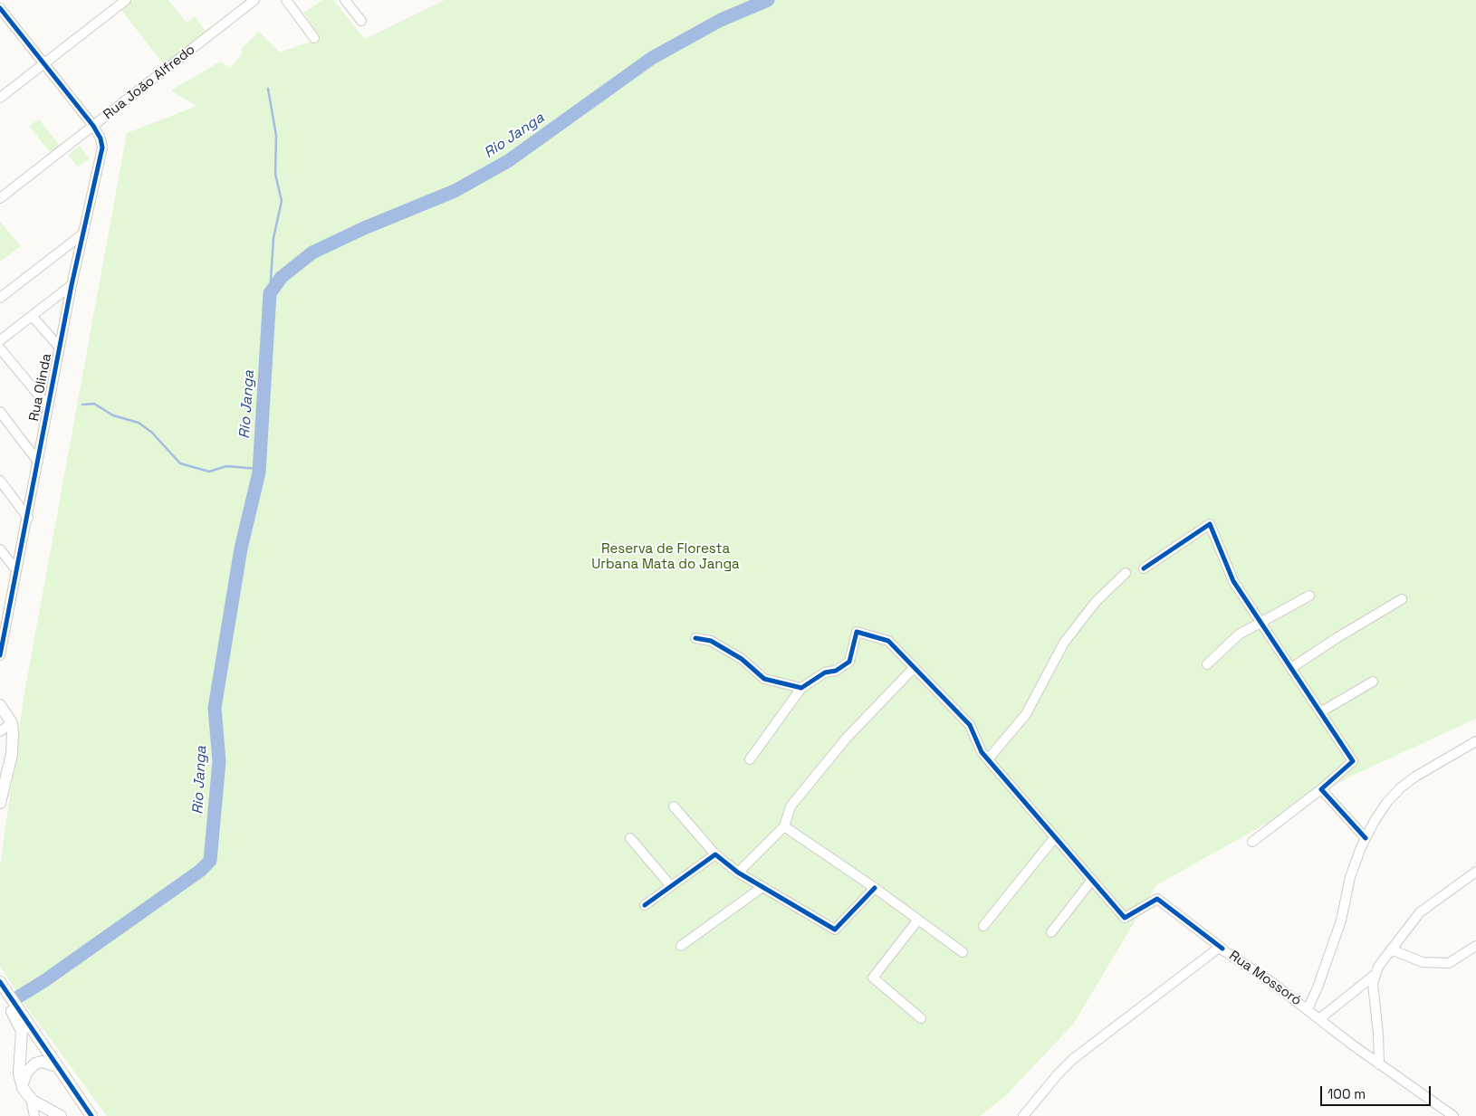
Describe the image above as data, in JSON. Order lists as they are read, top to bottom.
{
  "streets": {
    "street": ["Rua João Alfredo", "Rua Olinda", "Rua Mossoró"]
  },
  "crossings": [
    ["Rua João Alfredo", "Rua Olinda"]
  ],
  "water": ["Rio Janga"],
  "parks": ["Reserva de Floresta Urbana Mata do Janga"],
  "scale_bar": "100 m"
}
